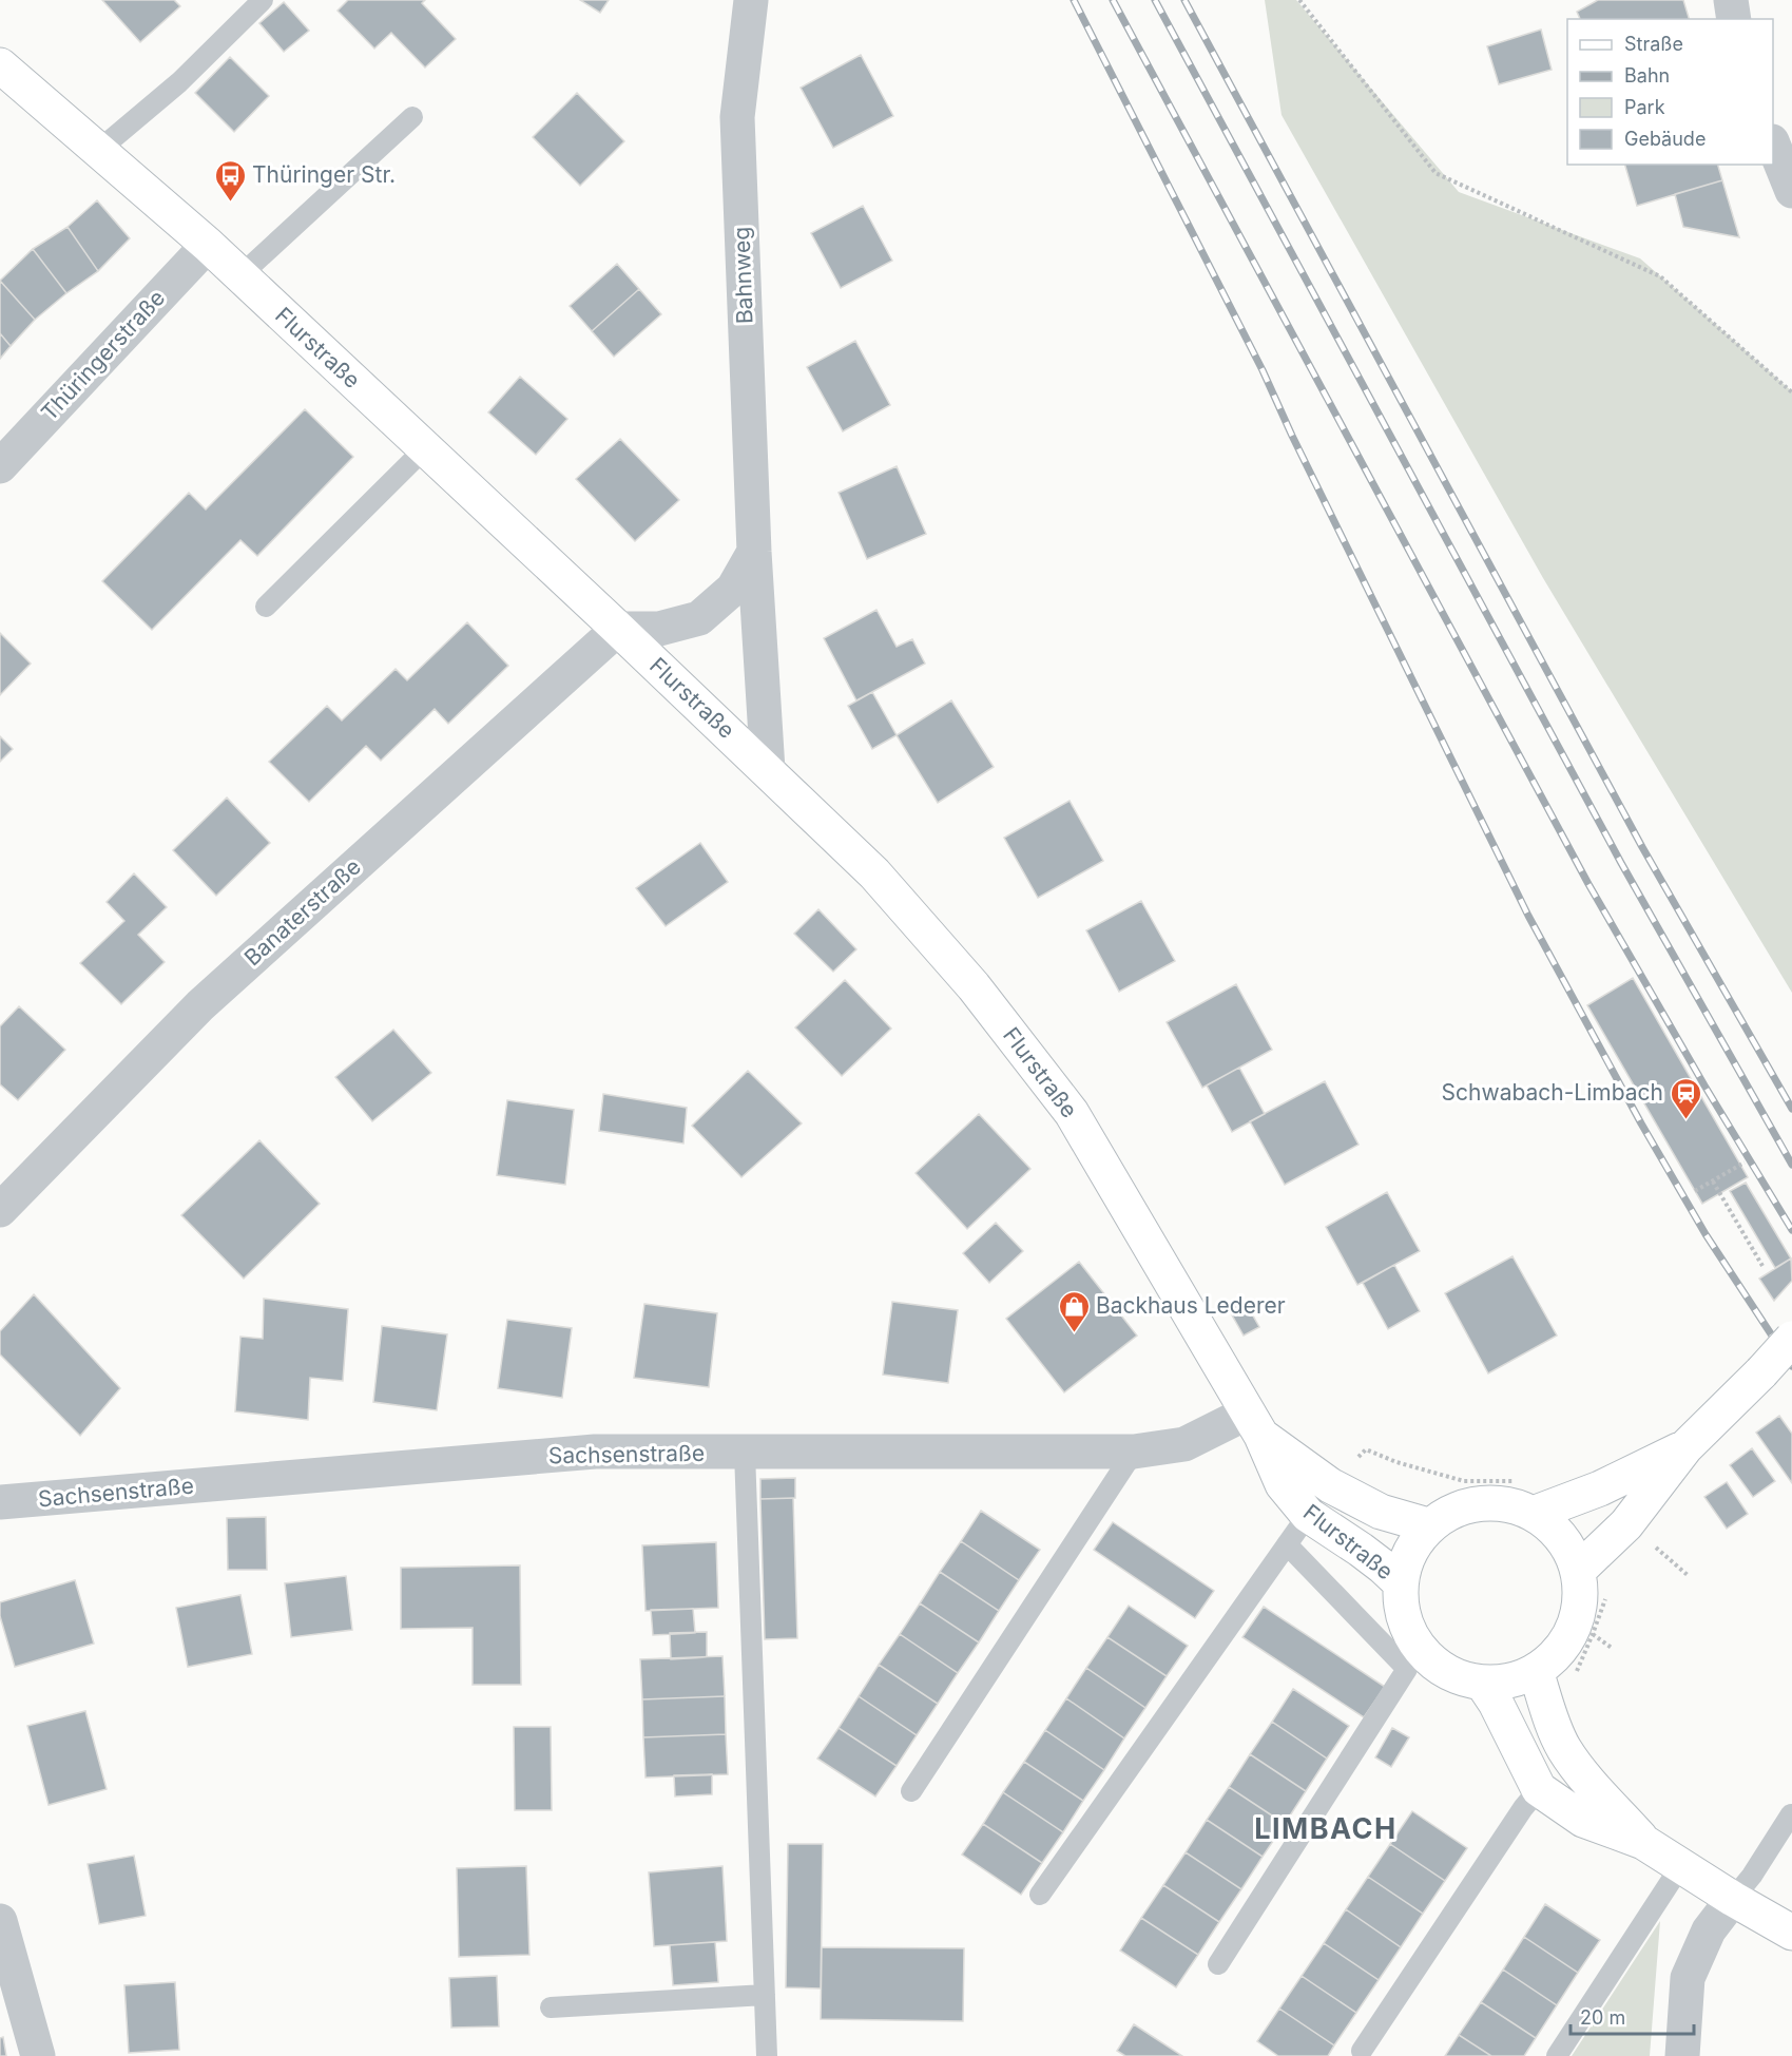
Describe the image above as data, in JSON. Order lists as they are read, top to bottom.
{
  "streets": {
    "street": [
      "Bahnweg",
      "Flurstraße",
      "Thüringerstraße",
      "Banaterstraße",
      "Sachsenstraße"
    ]
  },
  "crossings": [
    ["Bahnweg", "Flurstraße"],
    ["Flurstraße", "Thüringerstraße"],
    ["Flurstraße", "Banaterstraße"],
    ["Flurstraße", "Sachsenstraße"]
  ],
  "districts": ["LIMBACH"],
  "places": {
    "bus stop": ["Thüringer Str."],
    "station": ["Schwabach-Limbach"],
    "shop": ["Backhaus Lederer"]
  },
  "legend": [
    "Straße",
    "Bahn",
    "Park",
    "Gebäude"
  ],
  "scale_bar": "20 m"
}
